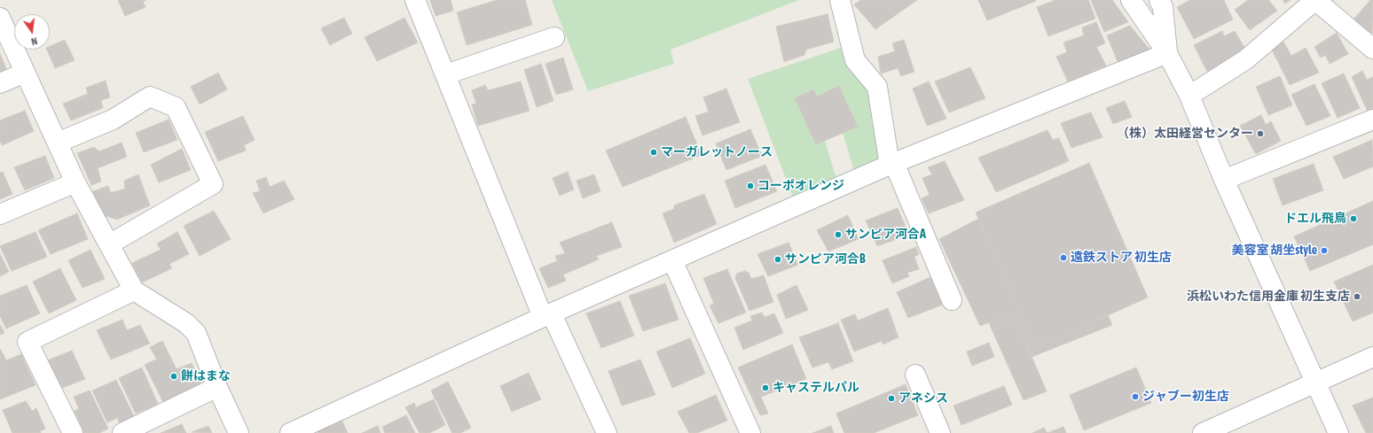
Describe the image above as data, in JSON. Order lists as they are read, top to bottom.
{
  "places": [
    "（株）太田経営センター",
    "マーガレットノース",
    "コーポオレンジ",
    "ドエル飛鳥",
    "サンピア河合A",
    "美容室 胡坐style",
    "遠鉄ストア 初生店",
    "サンピア河合B",
    "浜松いわた信用金庫 初生支店",
    "餅はまな",
    "キャステルパル",
    "ジャブー初生店",
    "アネシス"
  ],
  "north": "bottom"
}
